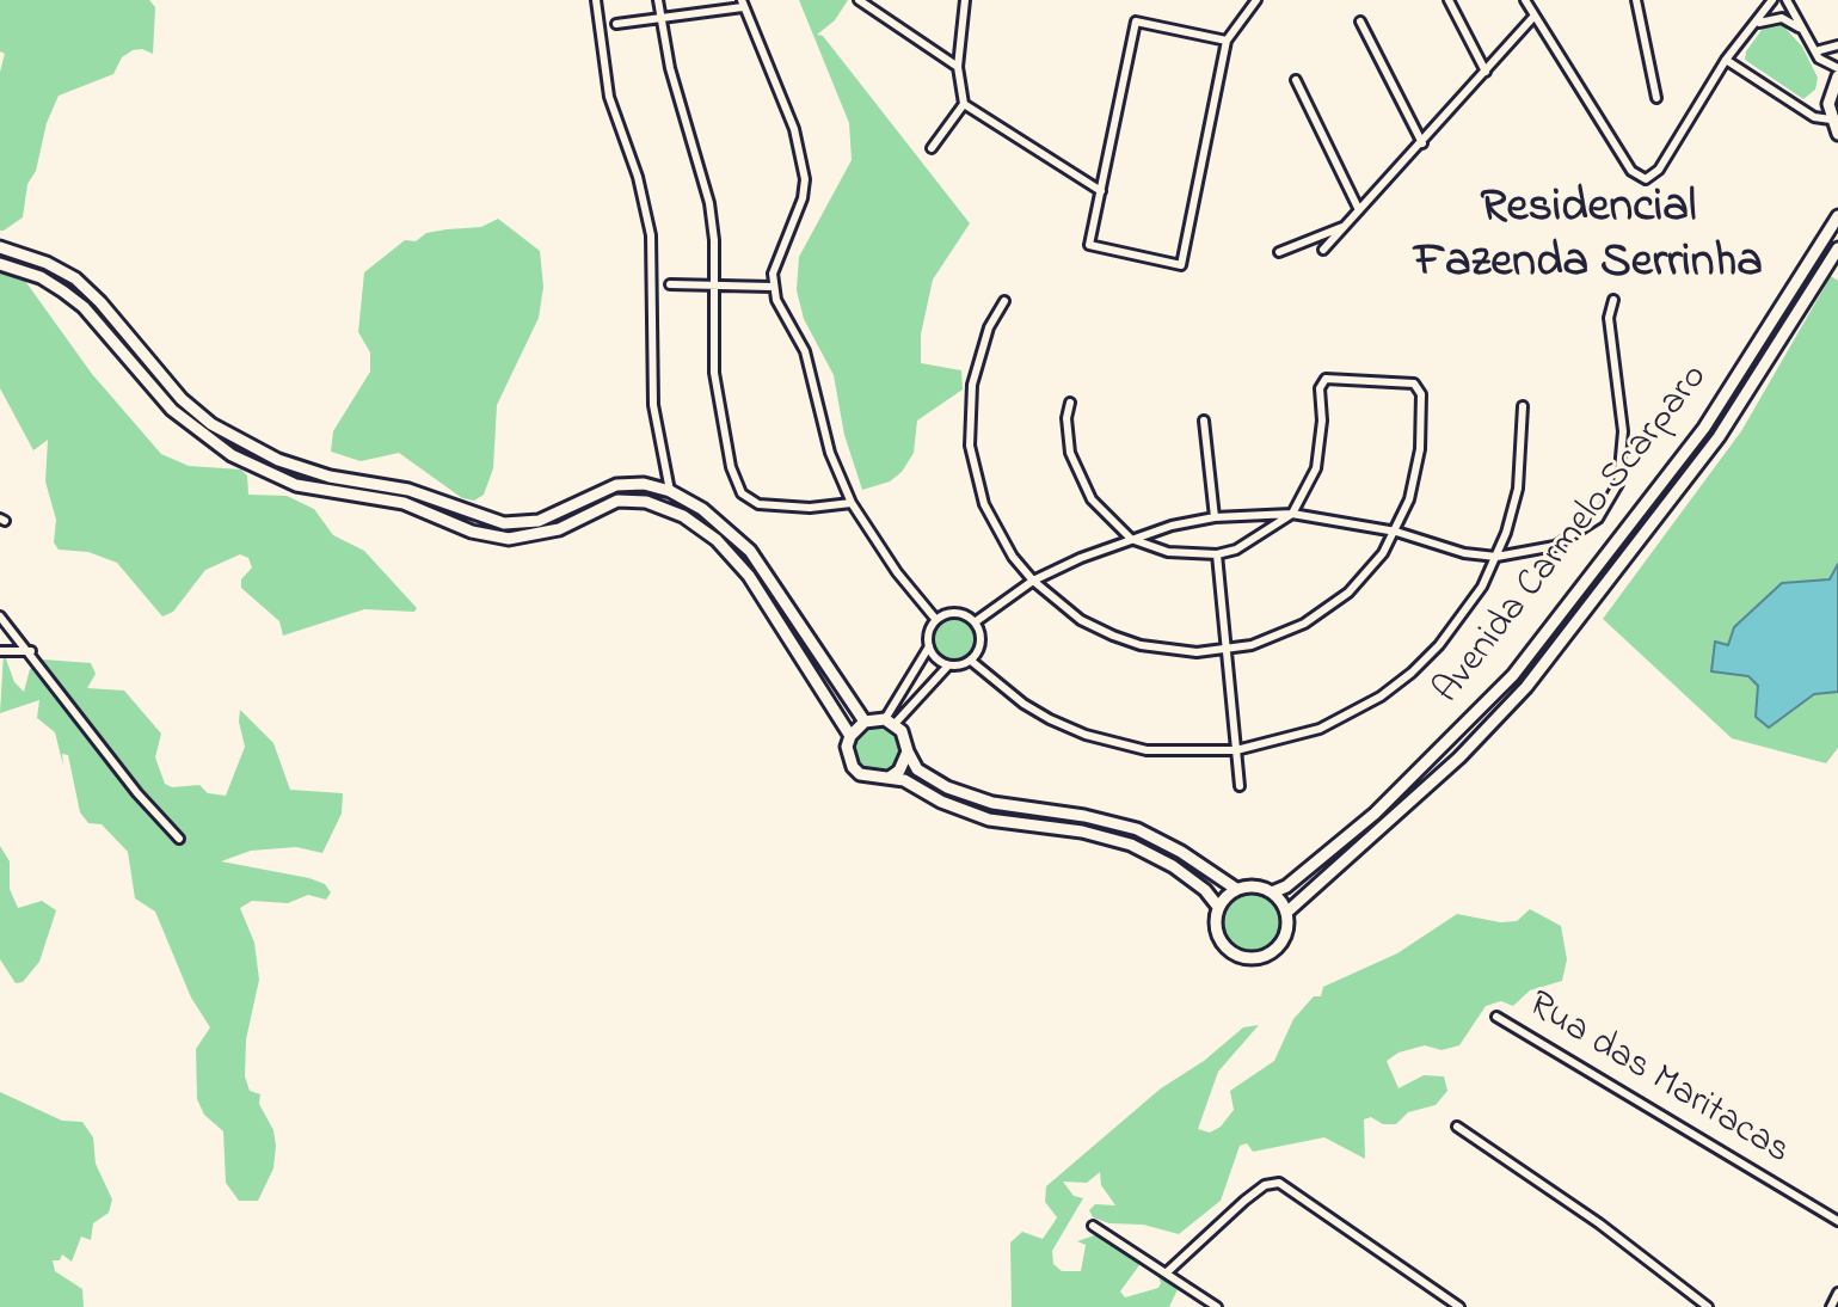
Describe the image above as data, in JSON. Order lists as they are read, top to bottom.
{
  "streets": {
    "main road": ["Avenida Carmelo Scarparo"],
    "street": ["Rua das Maritacas"]
  },
  "districts": ["Residencial Fazenda Serrinha"]
}
